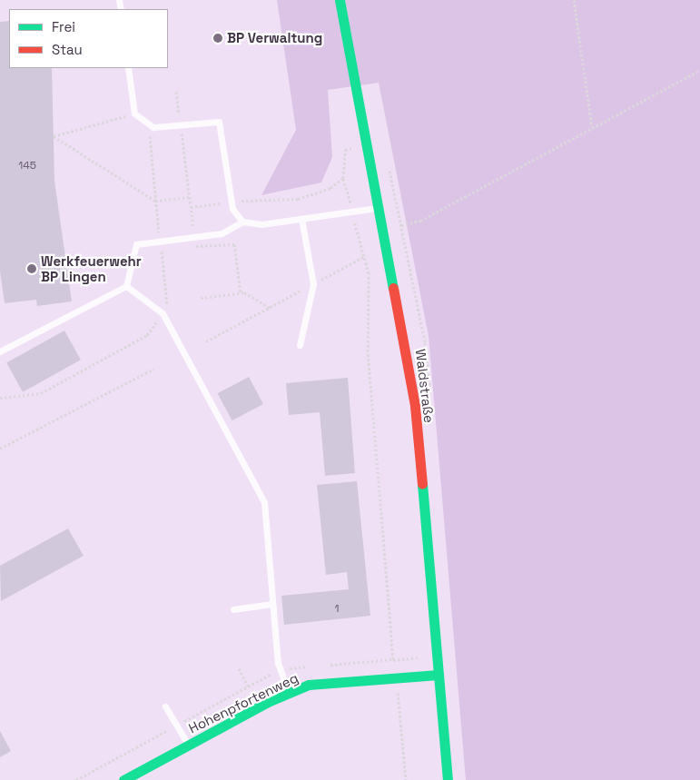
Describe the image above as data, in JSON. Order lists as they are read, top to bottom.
{
  "streets": {
    "street": ["Waldstraße", "Hohenpfortenweg"]
  },
  "crossings": [
    ["Waldstraße", "Hohenpfortenweg"]
  ],
  "places": ["BP Verwaltung", "Werkfeuerwehr BP Lingen"],
  "house_numbers": ["145", "1"],
  "legend": ["Frei", "Stau"]
}
